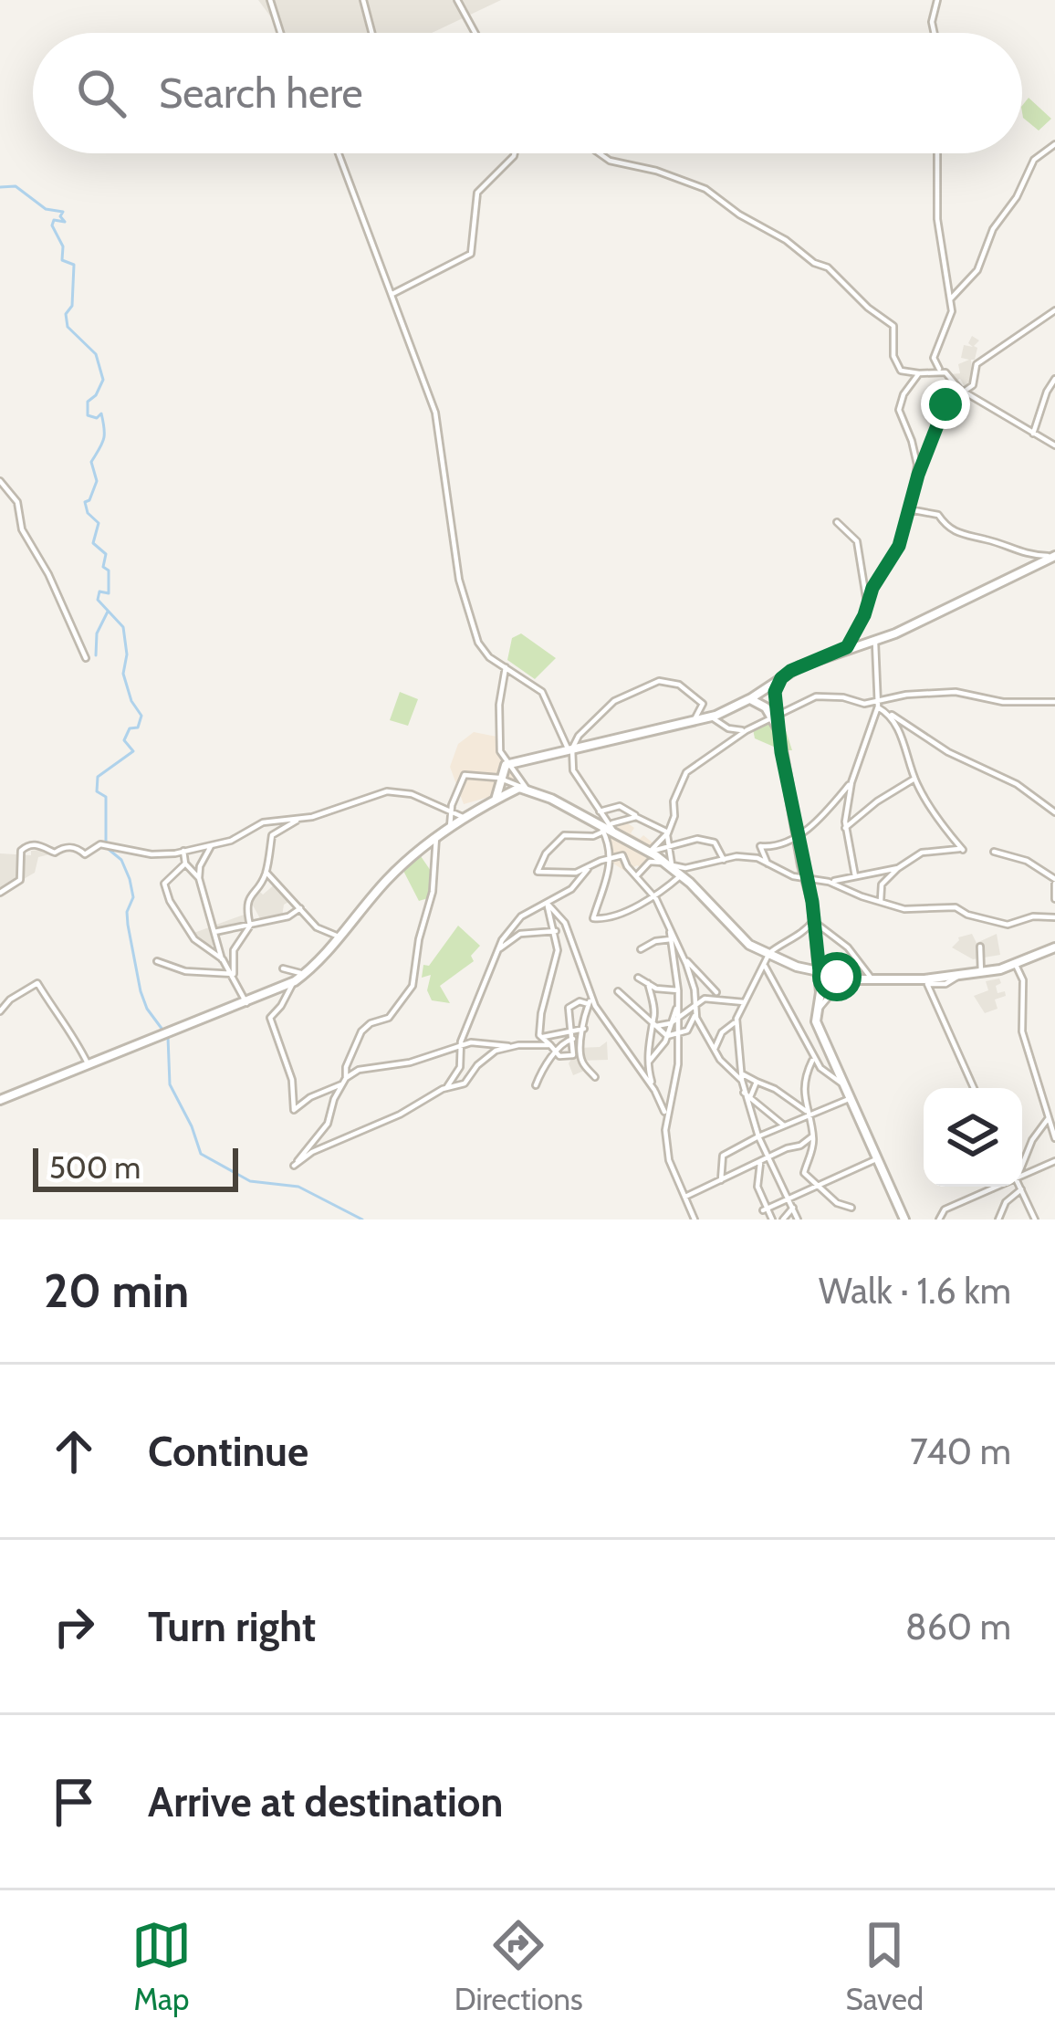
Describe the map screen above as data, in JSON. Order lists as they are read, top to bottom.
{
  "scale_bar": "500 m",
  "page": {
    "search": "Search here",
    "scale": "500 m",
    "heading": ["20 min", "Walk · 1.6 km"],
    "list": [
      ["Continue", "740 m"],
      ["Turn right", "860 m"],
      "Arrive at destination"
    ],
    "nav": ["Map", "Directions", "Saved"]
  }
}
